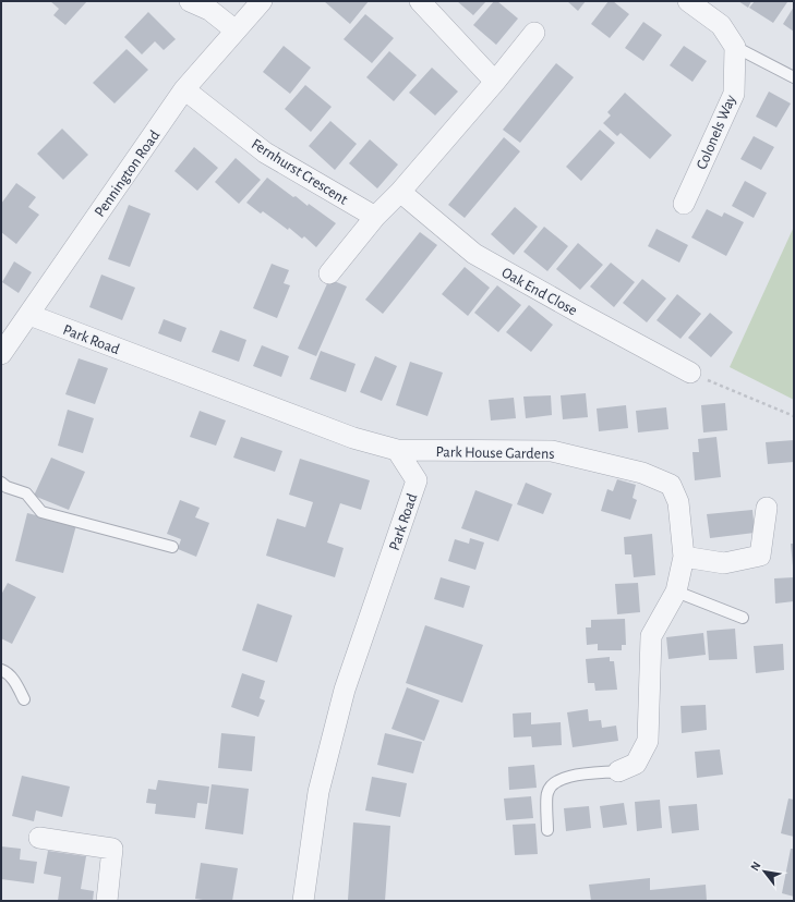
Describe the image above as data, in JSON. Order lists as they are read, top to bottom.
{
  "streets": {
    "street": [
      "Colonels Way",
      "Fernhurst Crescent",
      "Pennington Road",
      "Oak End Close",
      "Park Road",
      "Park House Gardens"
    ]
  },
  "crossings": [
    ["Fernhurst Crescent", "Pennington Road"],
    ["Pennington Road", "Park Road"],
    ["Park Road", "Park House Gardens"]
  ],
  "north": "top left"
}
